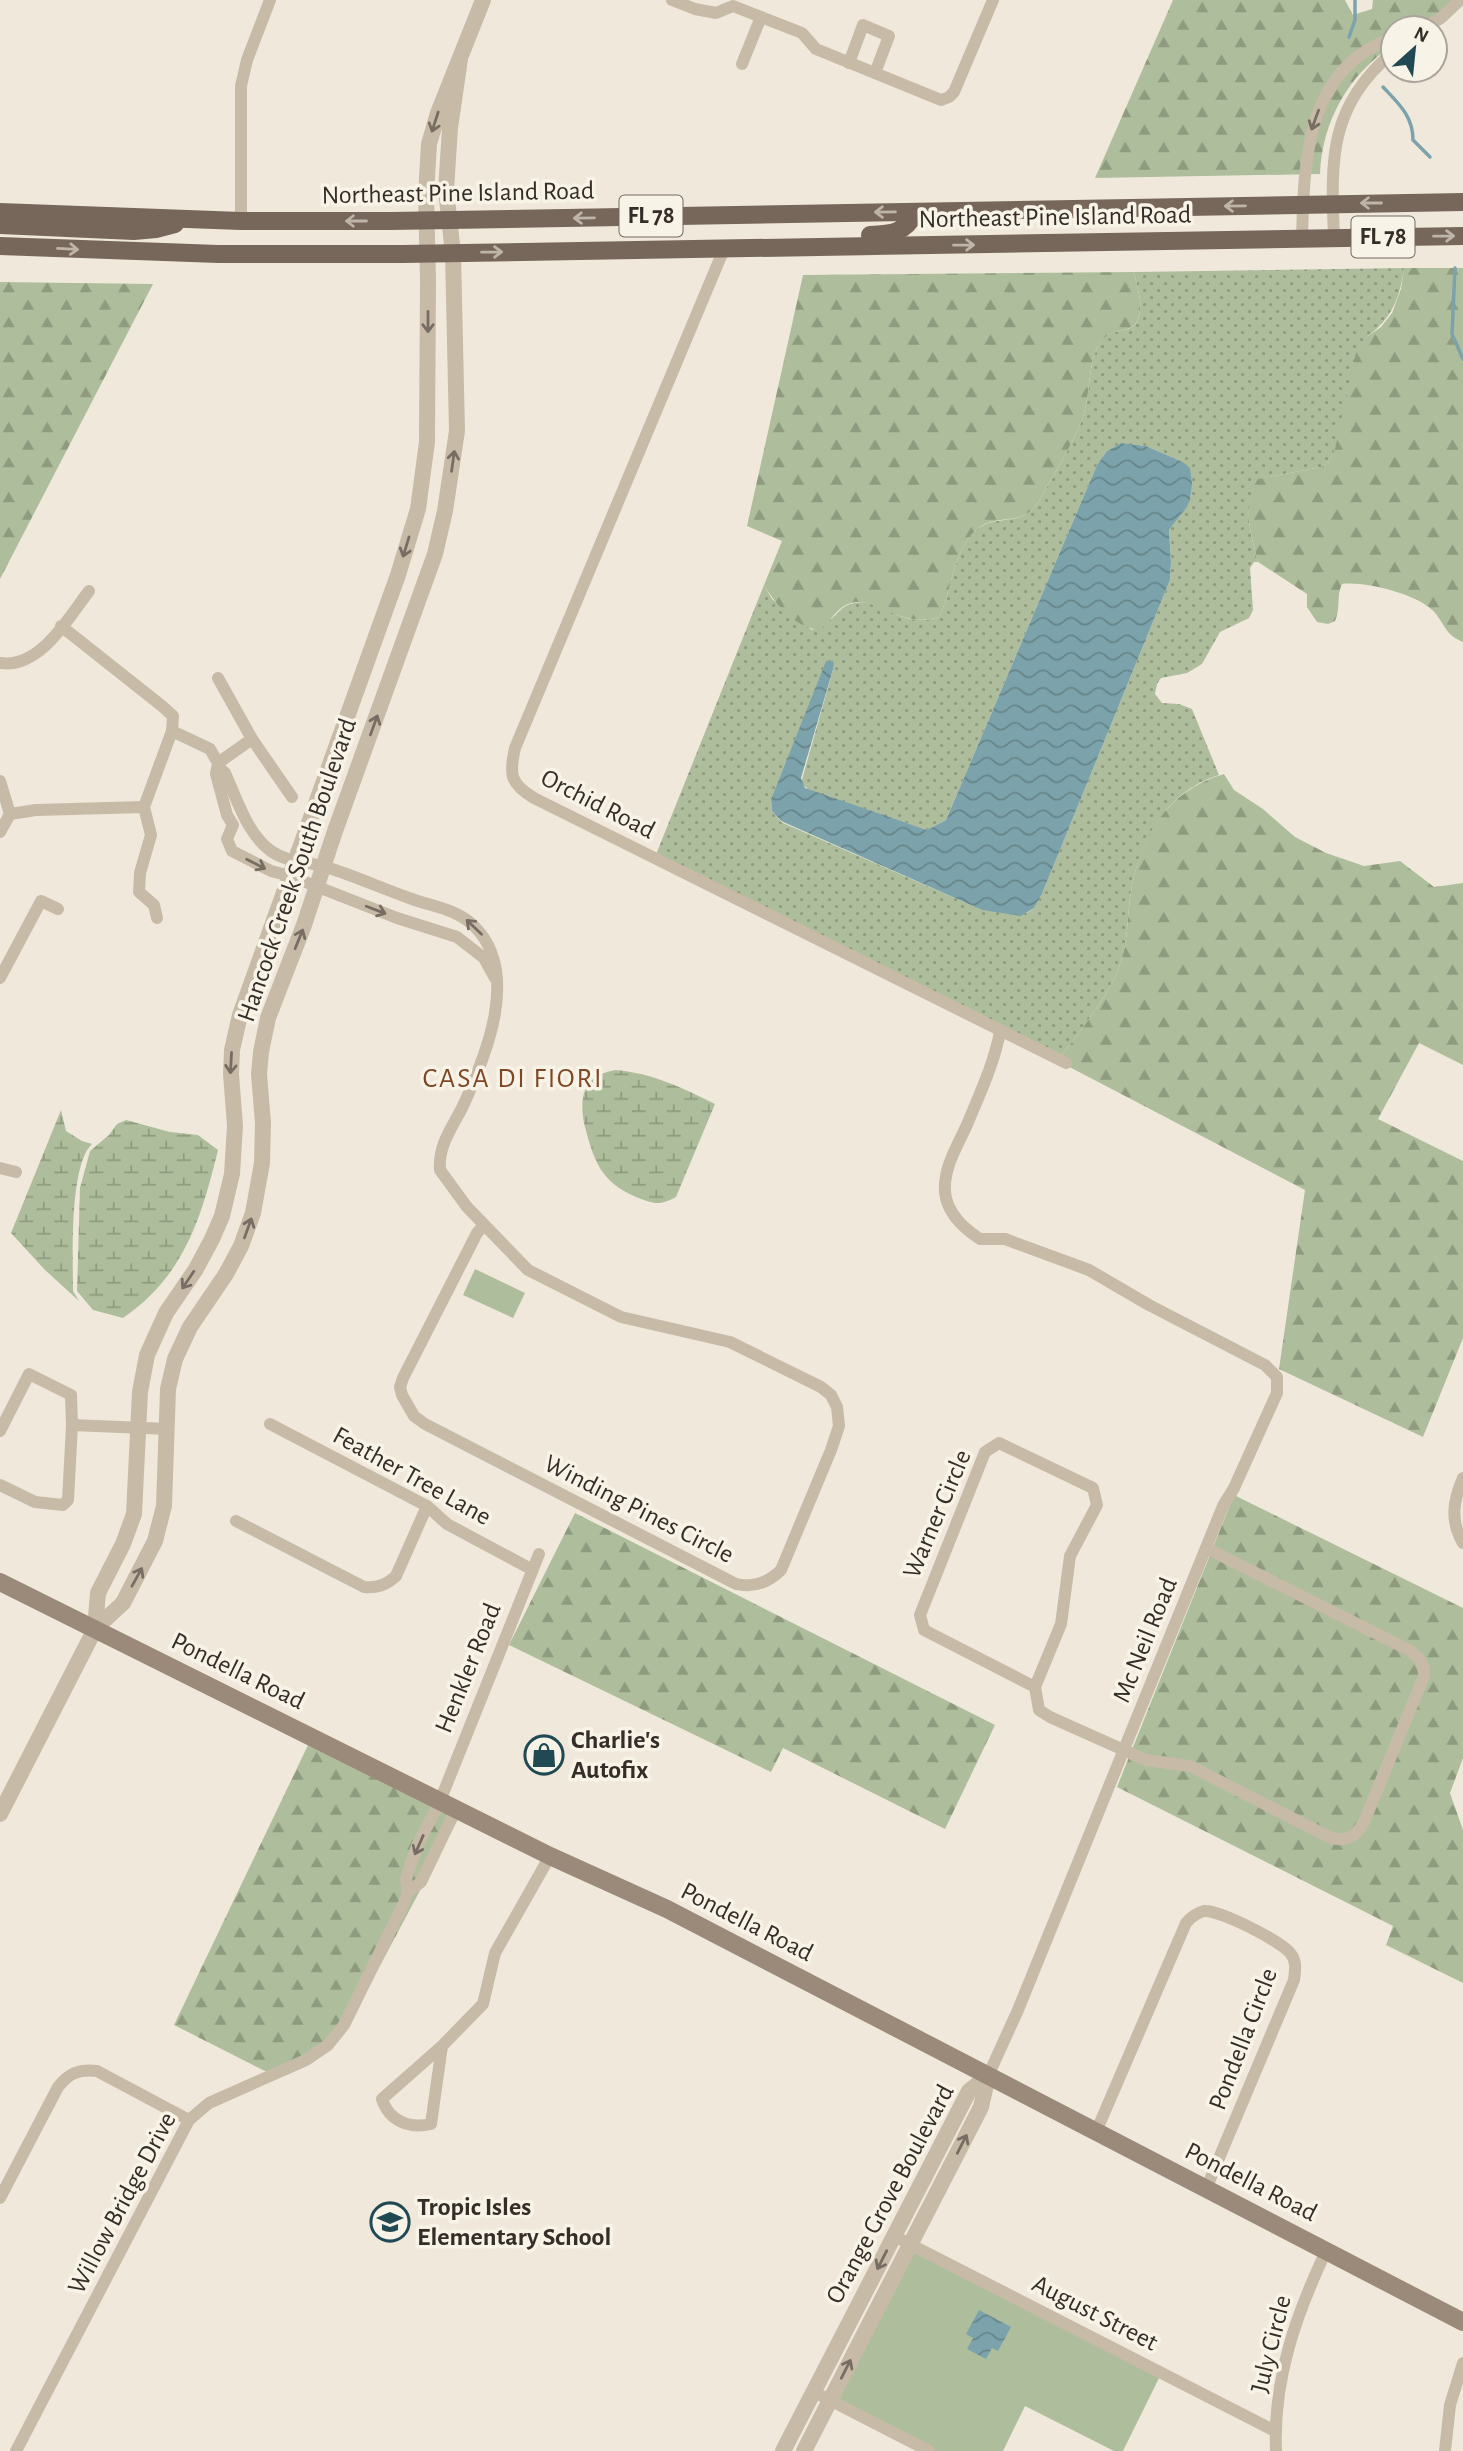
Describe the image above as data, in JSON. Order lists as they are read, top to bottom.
{
  "streets": {
    "main road": ["Northeast Pine Island Road", "FL 78", "Pondella Road"],
    "street": [
      "Orchid Road",
      "Hancock Creek South Boulevard",
      "Feather Tree Lane",
      "Winding Pines Circle",
      "Warner Circle",
      "Mc Neil Road",
      "Henkler Road",
      "Pondella Circle",
      "Orange Grove Boulevard",
      "Willow Bridge Drive",
      "August Street",
      "July Circle"
    ]
  },
  "crossings": [
    ["Northeast Pine Island Road", "Orchid Road"],
    ["Northeast Pine Island Road", "Hancock Creek South Boulevard"],
    ["Orchid Road", "Mc Neil Road"],
    ["Hancock Creek South Boulevard", "Winding Pines Circle"],
    ["Hancock Creek South Boulevard", "Pondella Road"],
    ["Feather Tree Lane", "Henkler Road"],
    ["Mc Neil Road", "Pondella Road"],
    ["Mc Neil Road", "Orange Grove Boulevard"],
    ["Henkler Road", "Pondella Road"],
    ["Henkler Road", "Willow Bridge Drive"],
    ["Pondella Road", "Pondella Circle"],
    ["Pondella Road", "Orange Grove Boulevard"],
    ["Pondella Road", "Willow Bridge Drive"],
    ["Pondella Road", "July Circle"],
    ["Orange Grove Boulevard", "August Street"],
    ["August Street", "July Circle"]
  ],
  "districts": ["CASA DI FIORI"],
  "places": {
    "shop": ["Charlie's Autofix"],
    "school or university": ["Tropic Isles Elementary School"]
  },
  "north": "top right"
}
